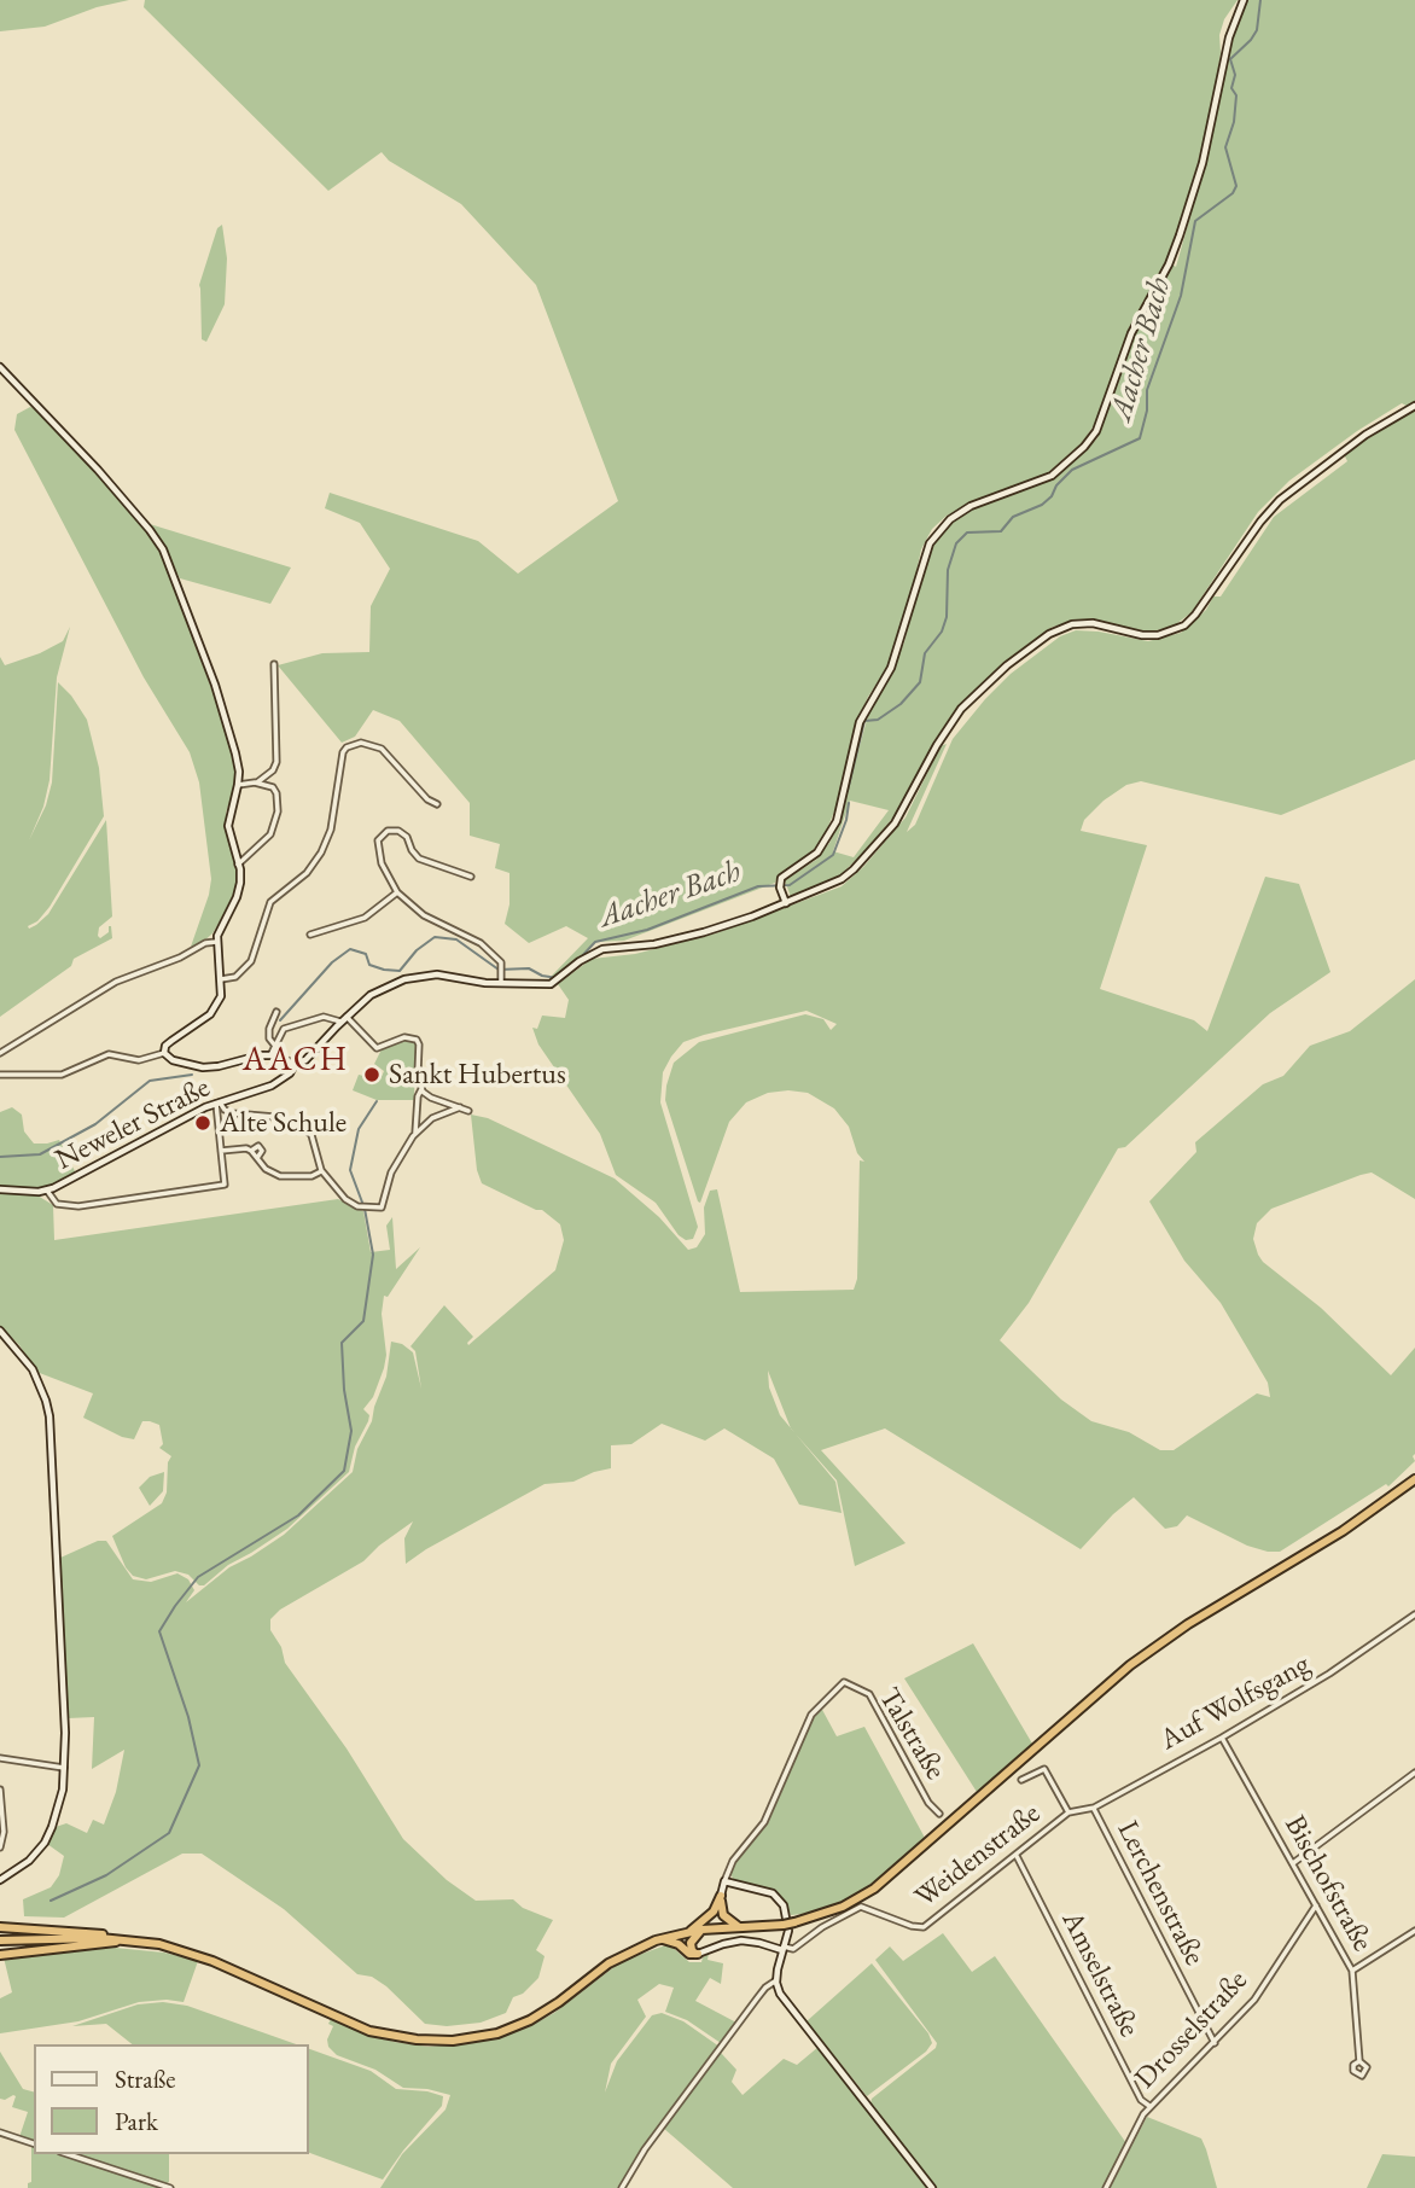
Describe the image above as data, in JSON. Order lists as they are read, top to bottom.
{
  "streets": {
    "main road": ["Neweler Straße"],
    "street": [
      "Auf Wolfsgang",
      "Talstraße",
      "Weidenstraße",
      "Bischofstraße",
      "Lerchenstraße",
      "Amselstraße",
      "Drosselstraße"
    ]
  },
  "crossings": [
    ["Auf Wolfsgang", "Weidenstraße"],
    ["Auf Wolfsgang", "Bischofstraße"],
    ["Auf Wolfsgang", "Lerchenstraße"],
    ["Weidenstraße", "Amselstraße"],
    ["Bischofstraße", "Drosselstraße"],
    ["Lerchenstraße", "Drosselstraße"],
    ["Amselstraße", "Drosselstraße"]
  ],
  "districts": ["AACH"],
  "water": ["Aacher Bach"],
  "places": ["Sankt Hubertus", "Alte Schule"],
  "legend": ["Straße", "Park"]
}
